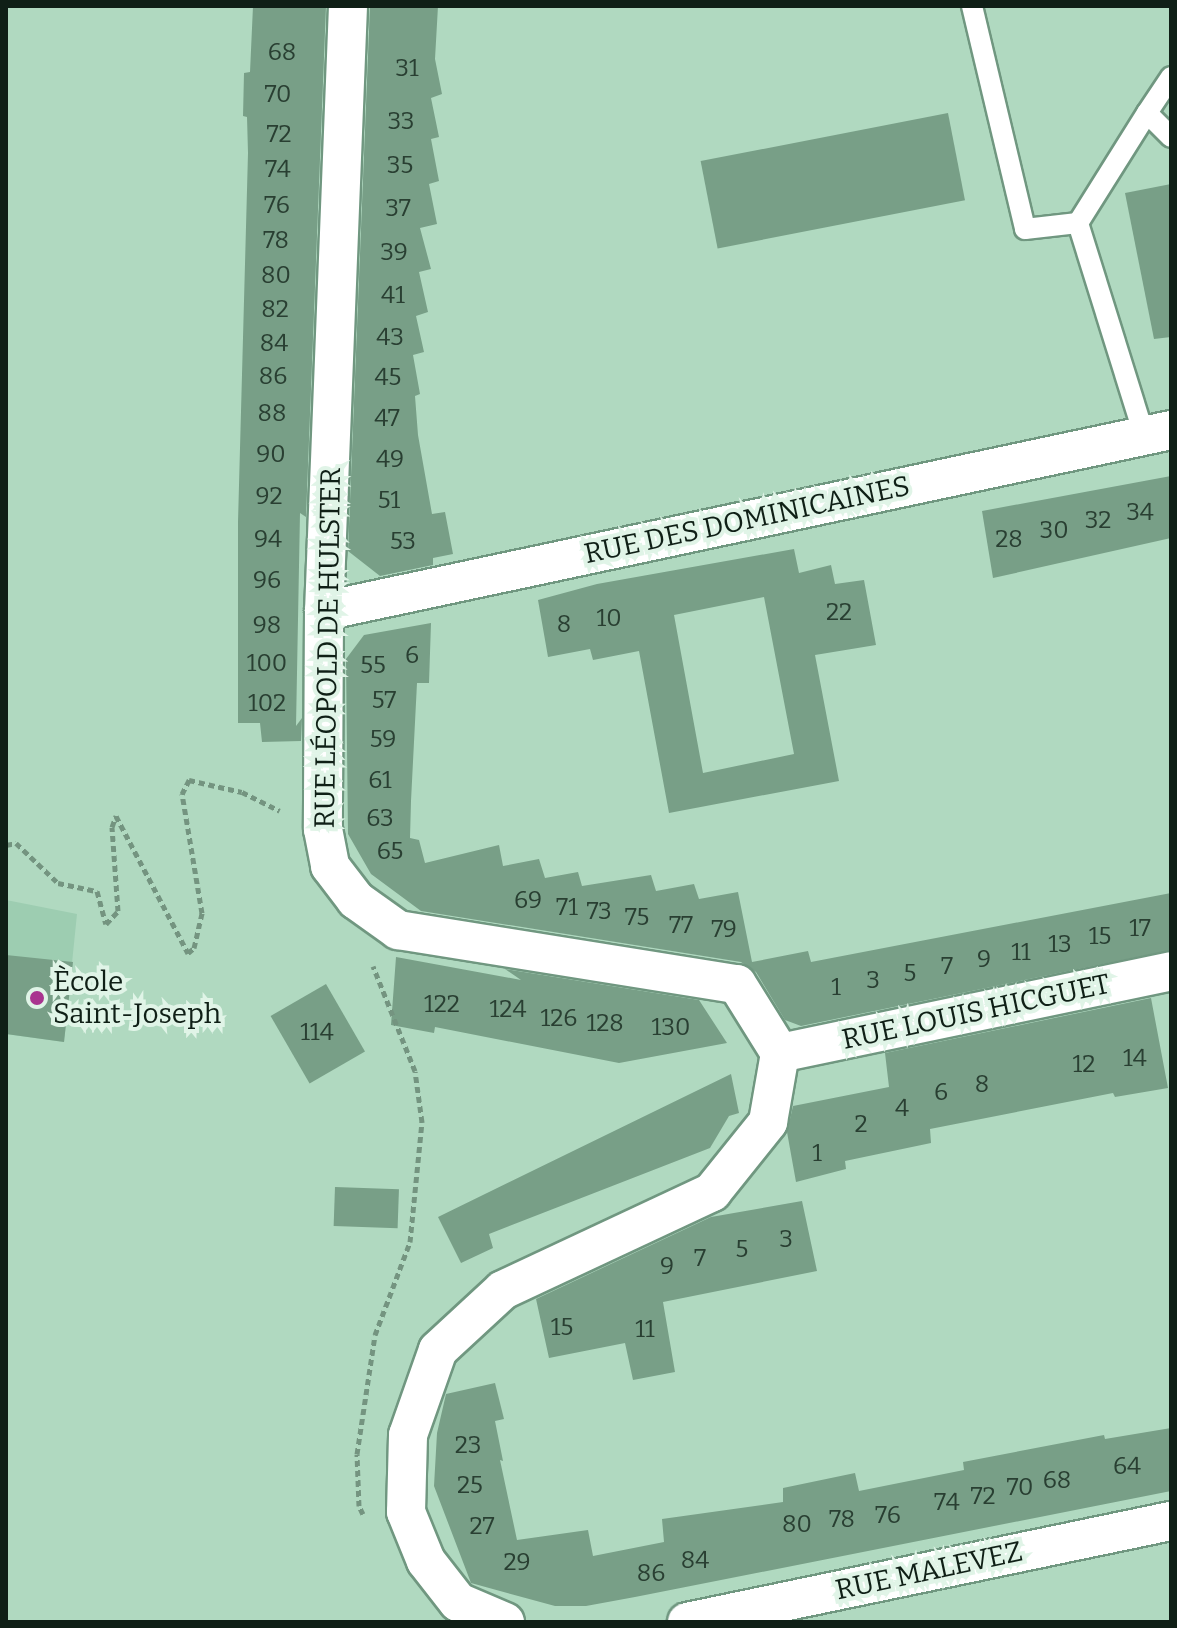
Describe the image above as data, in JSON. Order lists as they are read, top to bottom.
{
  "streets": {
    "street": [
      "RUE DES DOMINICAINES",
      "RUE LÉOPOLD DE HULSTER",
      "RUE LOUIS HICGUET",
      "RUE MALEVEZ"
    ]
  },
  "crossings": [
    ["RUE DES DOMINICAINES", "RUE LÉOPOLD DE HULSTER"],
    ["RUE LÉOPOLD DE HULSTER", "RUE LOUIS HICGUET"]
  ],
  "places": ["Ècole Saint-Joseph"],
  "house_numbers": [
    "68",
    "31",
    "70",
    "33",
    "72",
    "35",
    "74",
    "76",
    "37",
    "78",
    "39",
    "80",
    "41",
    "82",
    "43",
    "84",
    "86",
    "45",
    "88",
    "47",
    "90",
    "49",
    "92",
    "51",
    "34",
    "32",
    "30",
    "94",
    "28",
    "53",
    "96",
    "22",
    "10",
    "8",
    "98",
    "6",
    "100",
    "55",
    "57",
    "102",
    "59",
    "61",
    "63",
    "65",
    "69",
    "71",
    "73",
    "75",
    "77",
    "17",
    "79",
    "15",
    "13",
    "11",
    "9",
    "7",
    "5",
    "3",
    "1",
    "122",
    "124",
    "126",
    "128",
    "130",
    "114",
    "14",
    "12",
    "8",
    "6",
    "4",
    "2",
    "1",
    "3",
    "5",
    "7",
    "9",
    "15",
    "11",
    "23",
    "64",
    "68",
    "25",
    "70",
    "72",
    "74",
    "76",
    "78",
    "80",
    "27",
    "84",
    "29",
    "86"
  ]
}
